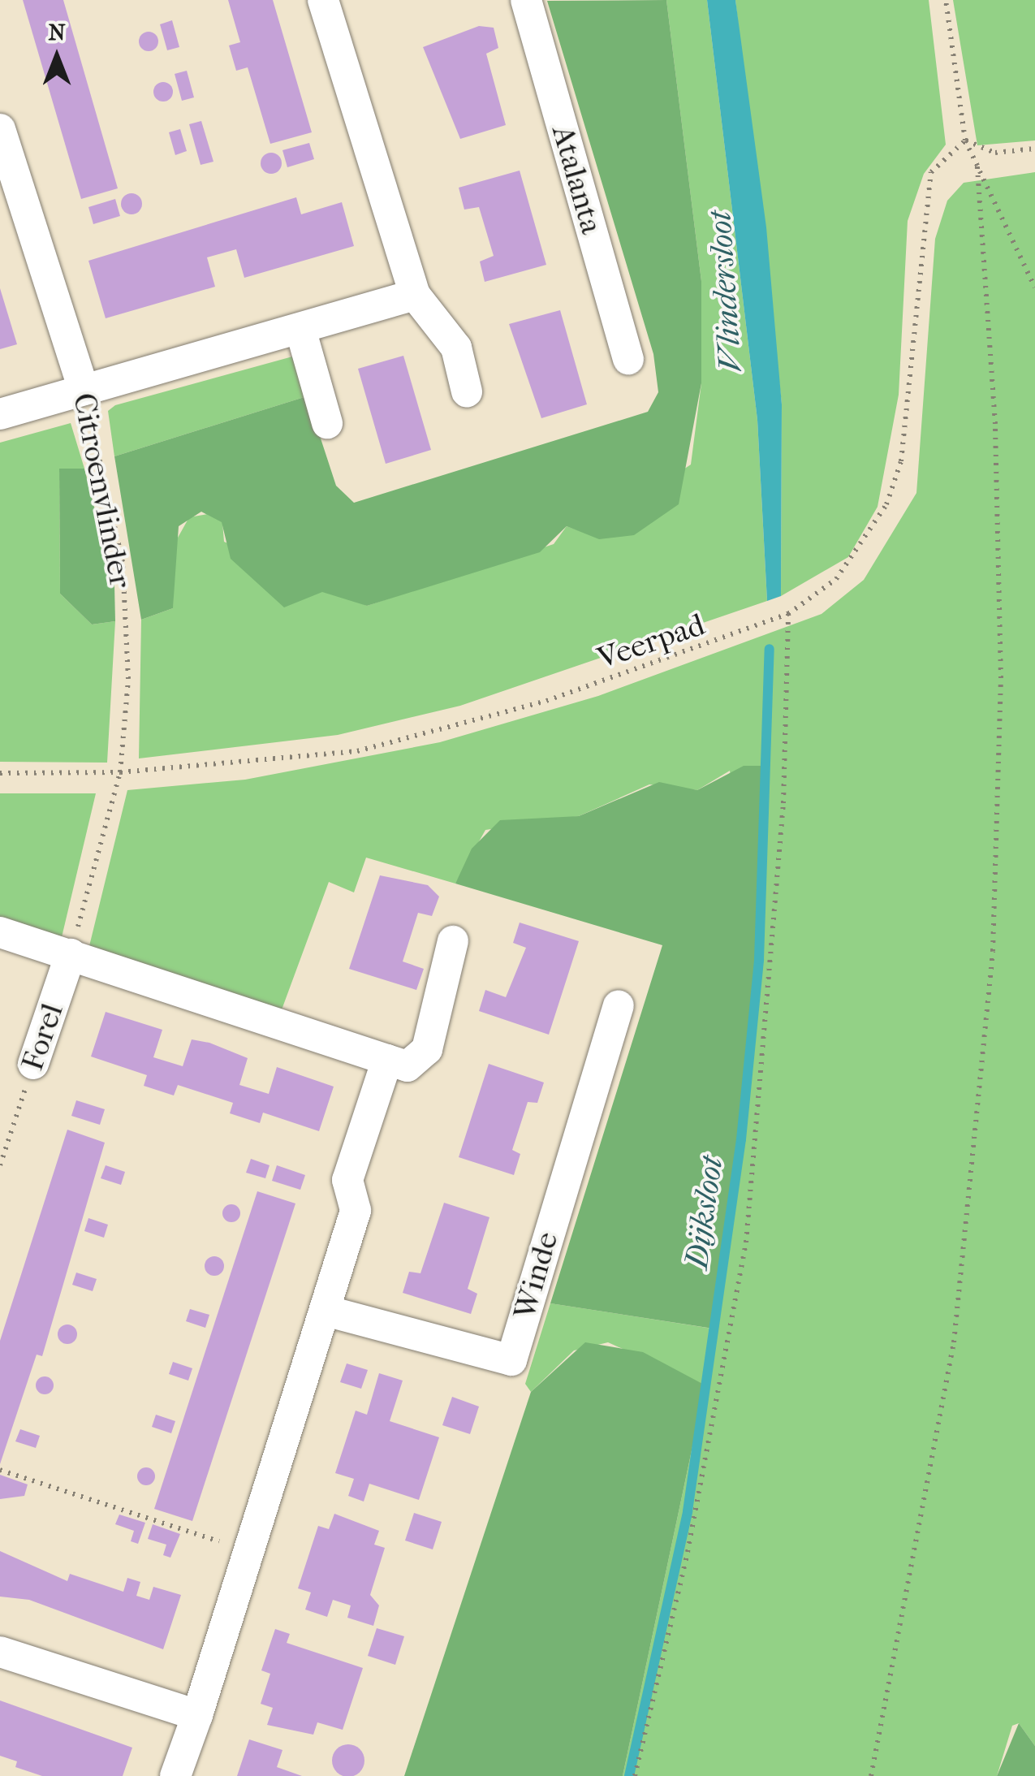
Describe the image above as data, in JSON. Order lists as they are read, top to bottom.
{
  "streets": {
    "street": [
      "Atalanta",
      "Citroenvlinder",
      "Forel",
      "Winde"
    ],
    "path": ["Veerpad"]
  },
  "crossings": [
    ["Citroenvlinder", "Veerpad"],
    ["Citroenvlinder", "Forel"]
  ],
  "water": ["Vlindersloot", "Dijksloot"],
  "north": "top"
}
